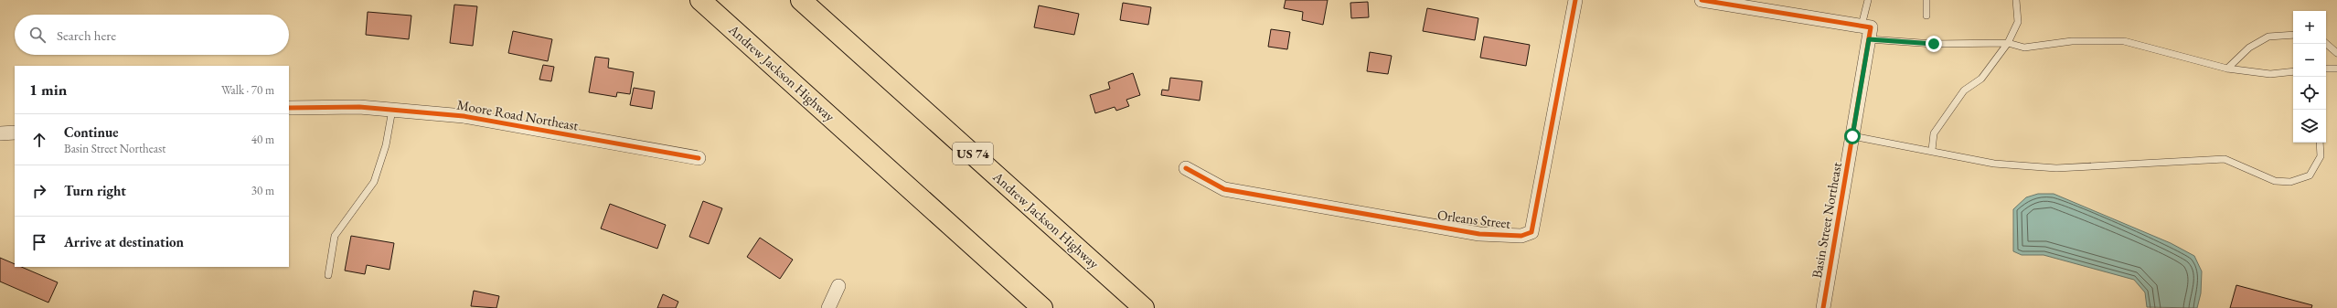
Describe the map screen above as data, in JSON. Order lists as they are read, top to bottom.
{
  "streets": {
    "highway": ["Andrew Jackson Highway", "US 74"],
    "street": ["Moore Road Northeast", "Orleans Street", "Basin Street Northeast"]
  },
  "page": {
    "map_buttons": ["+", "−"],
    "search": "Search here",
    "heading": ["1 min", "Walk · 70 m"],
    "list": [
      ["Continue", "Basin Street Northeast", "40 m"],
      ["Turn right", "30 m"],
      "Arrive at destination"
    ]
  }
}
